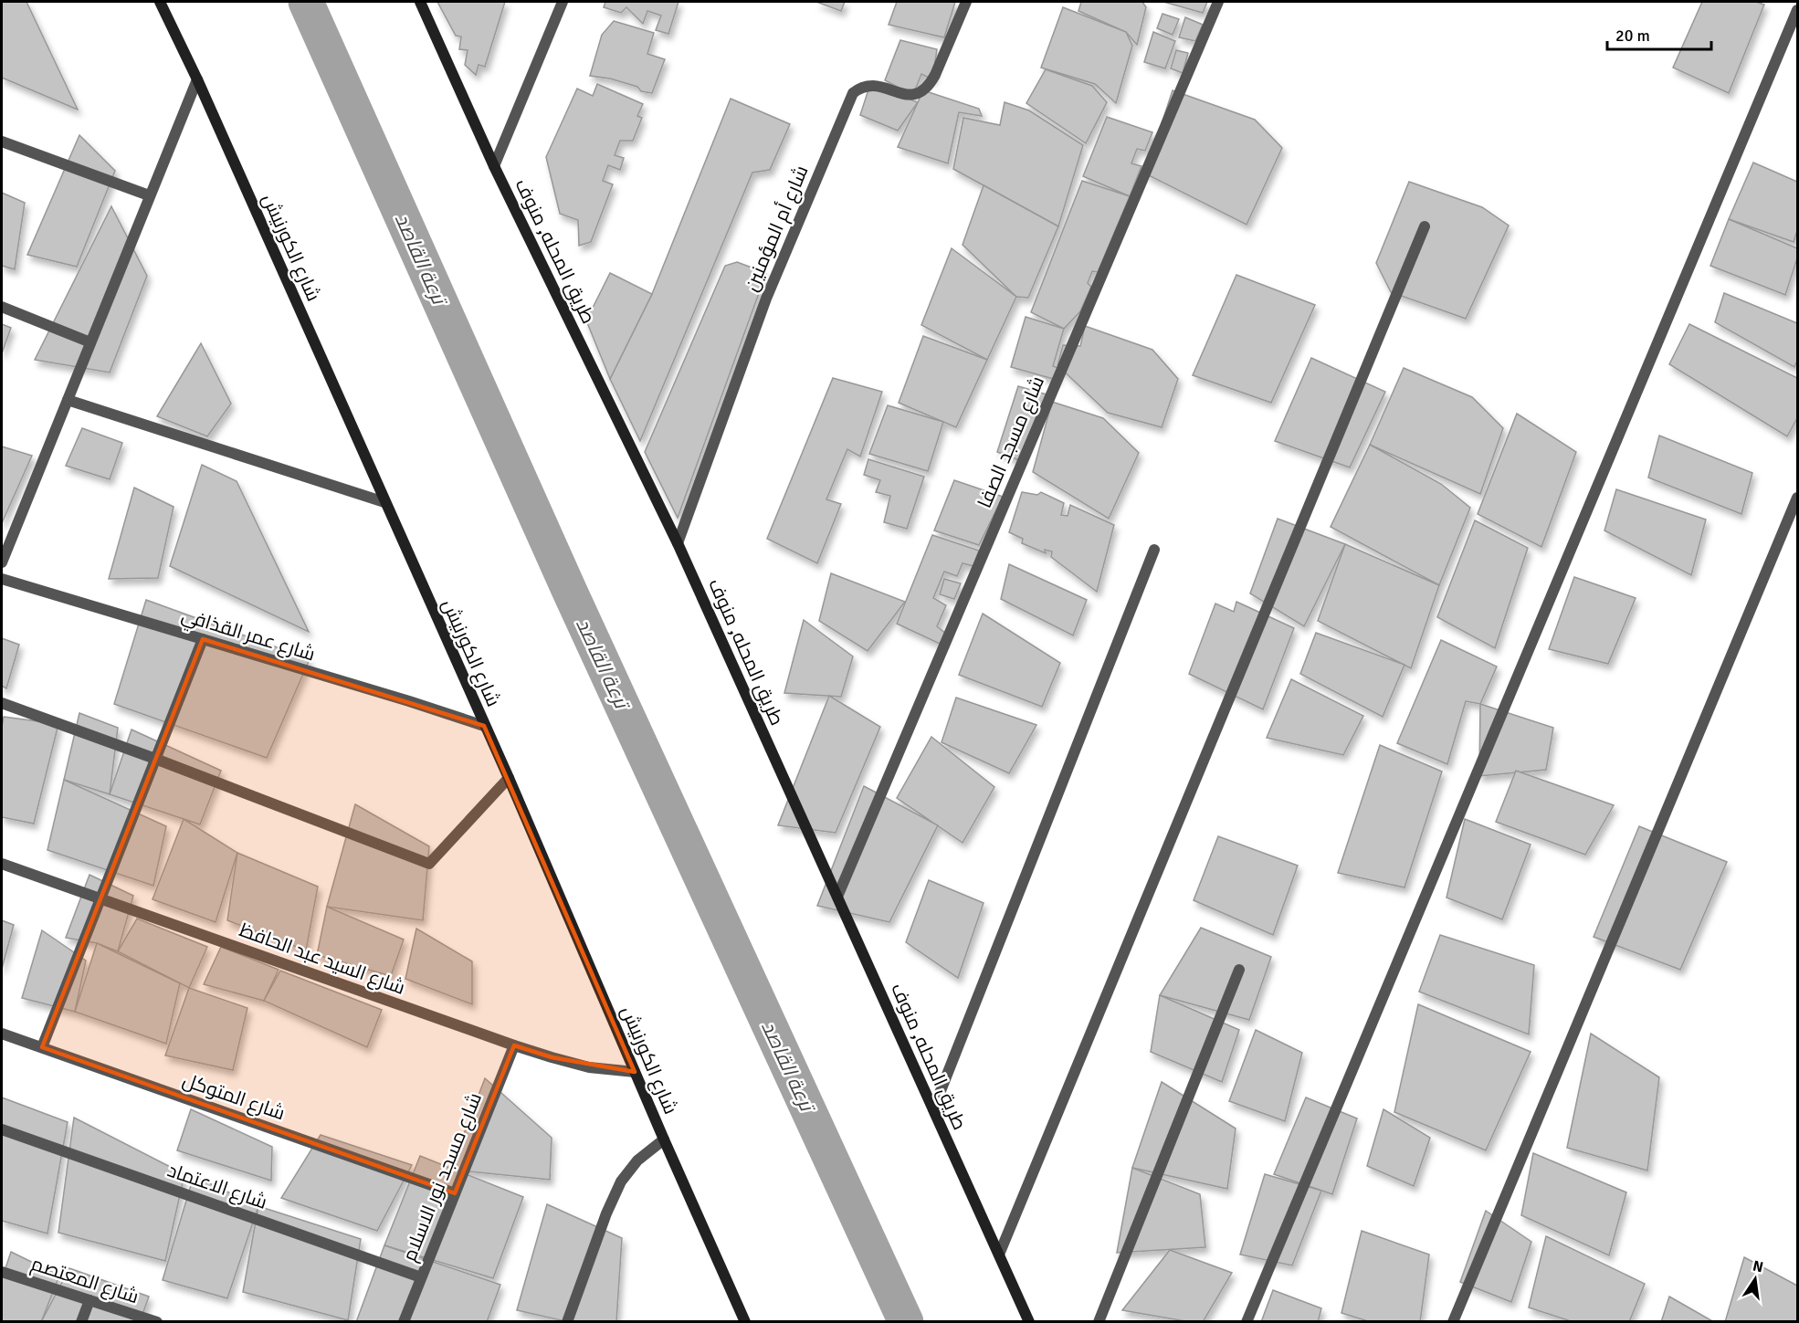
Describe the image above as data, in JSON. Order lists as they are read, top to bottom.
{
  "streets": {
    "main road": ["شارع الكورنيش", "طريق المحله, منوف"],
    "street": [
      "شارع أم المؤمنين",
      "شارع مسجد الصفا",
      "شارع عمر القذافي",
      "شارع السيد عبد الحافظ",
      "شارع المتوكل",
      "شارع مسجد نور الاسلام",
      "شارع الاعتماد",
      "شارع المعتصم"
    ]
  },
  "crossings": [
    ["شارع أم المؤمنين", "طريق المحله, منوف"],
    ["شارع الكورنيش", "شارع عمر القذافي"],
    ["شارع الكورنيش", "شارع السيد عبد الحافظ"],
    ["طريق المحله, منوف", "شارع مسجد الصفا"],
    ["شارع السيد عبد الحافظ", "شارع مسجد نور الاسلام"],
    ["شارع المتوكل", "شارع مسجد نور الاسلام"],
    ["شارع مسجد نور الاسلام", "شارع الاعتماد"]
  ],
  "water": ["ترعة القاصد"],
  "scale_bar": "20 m",
  "north": "top"
}
